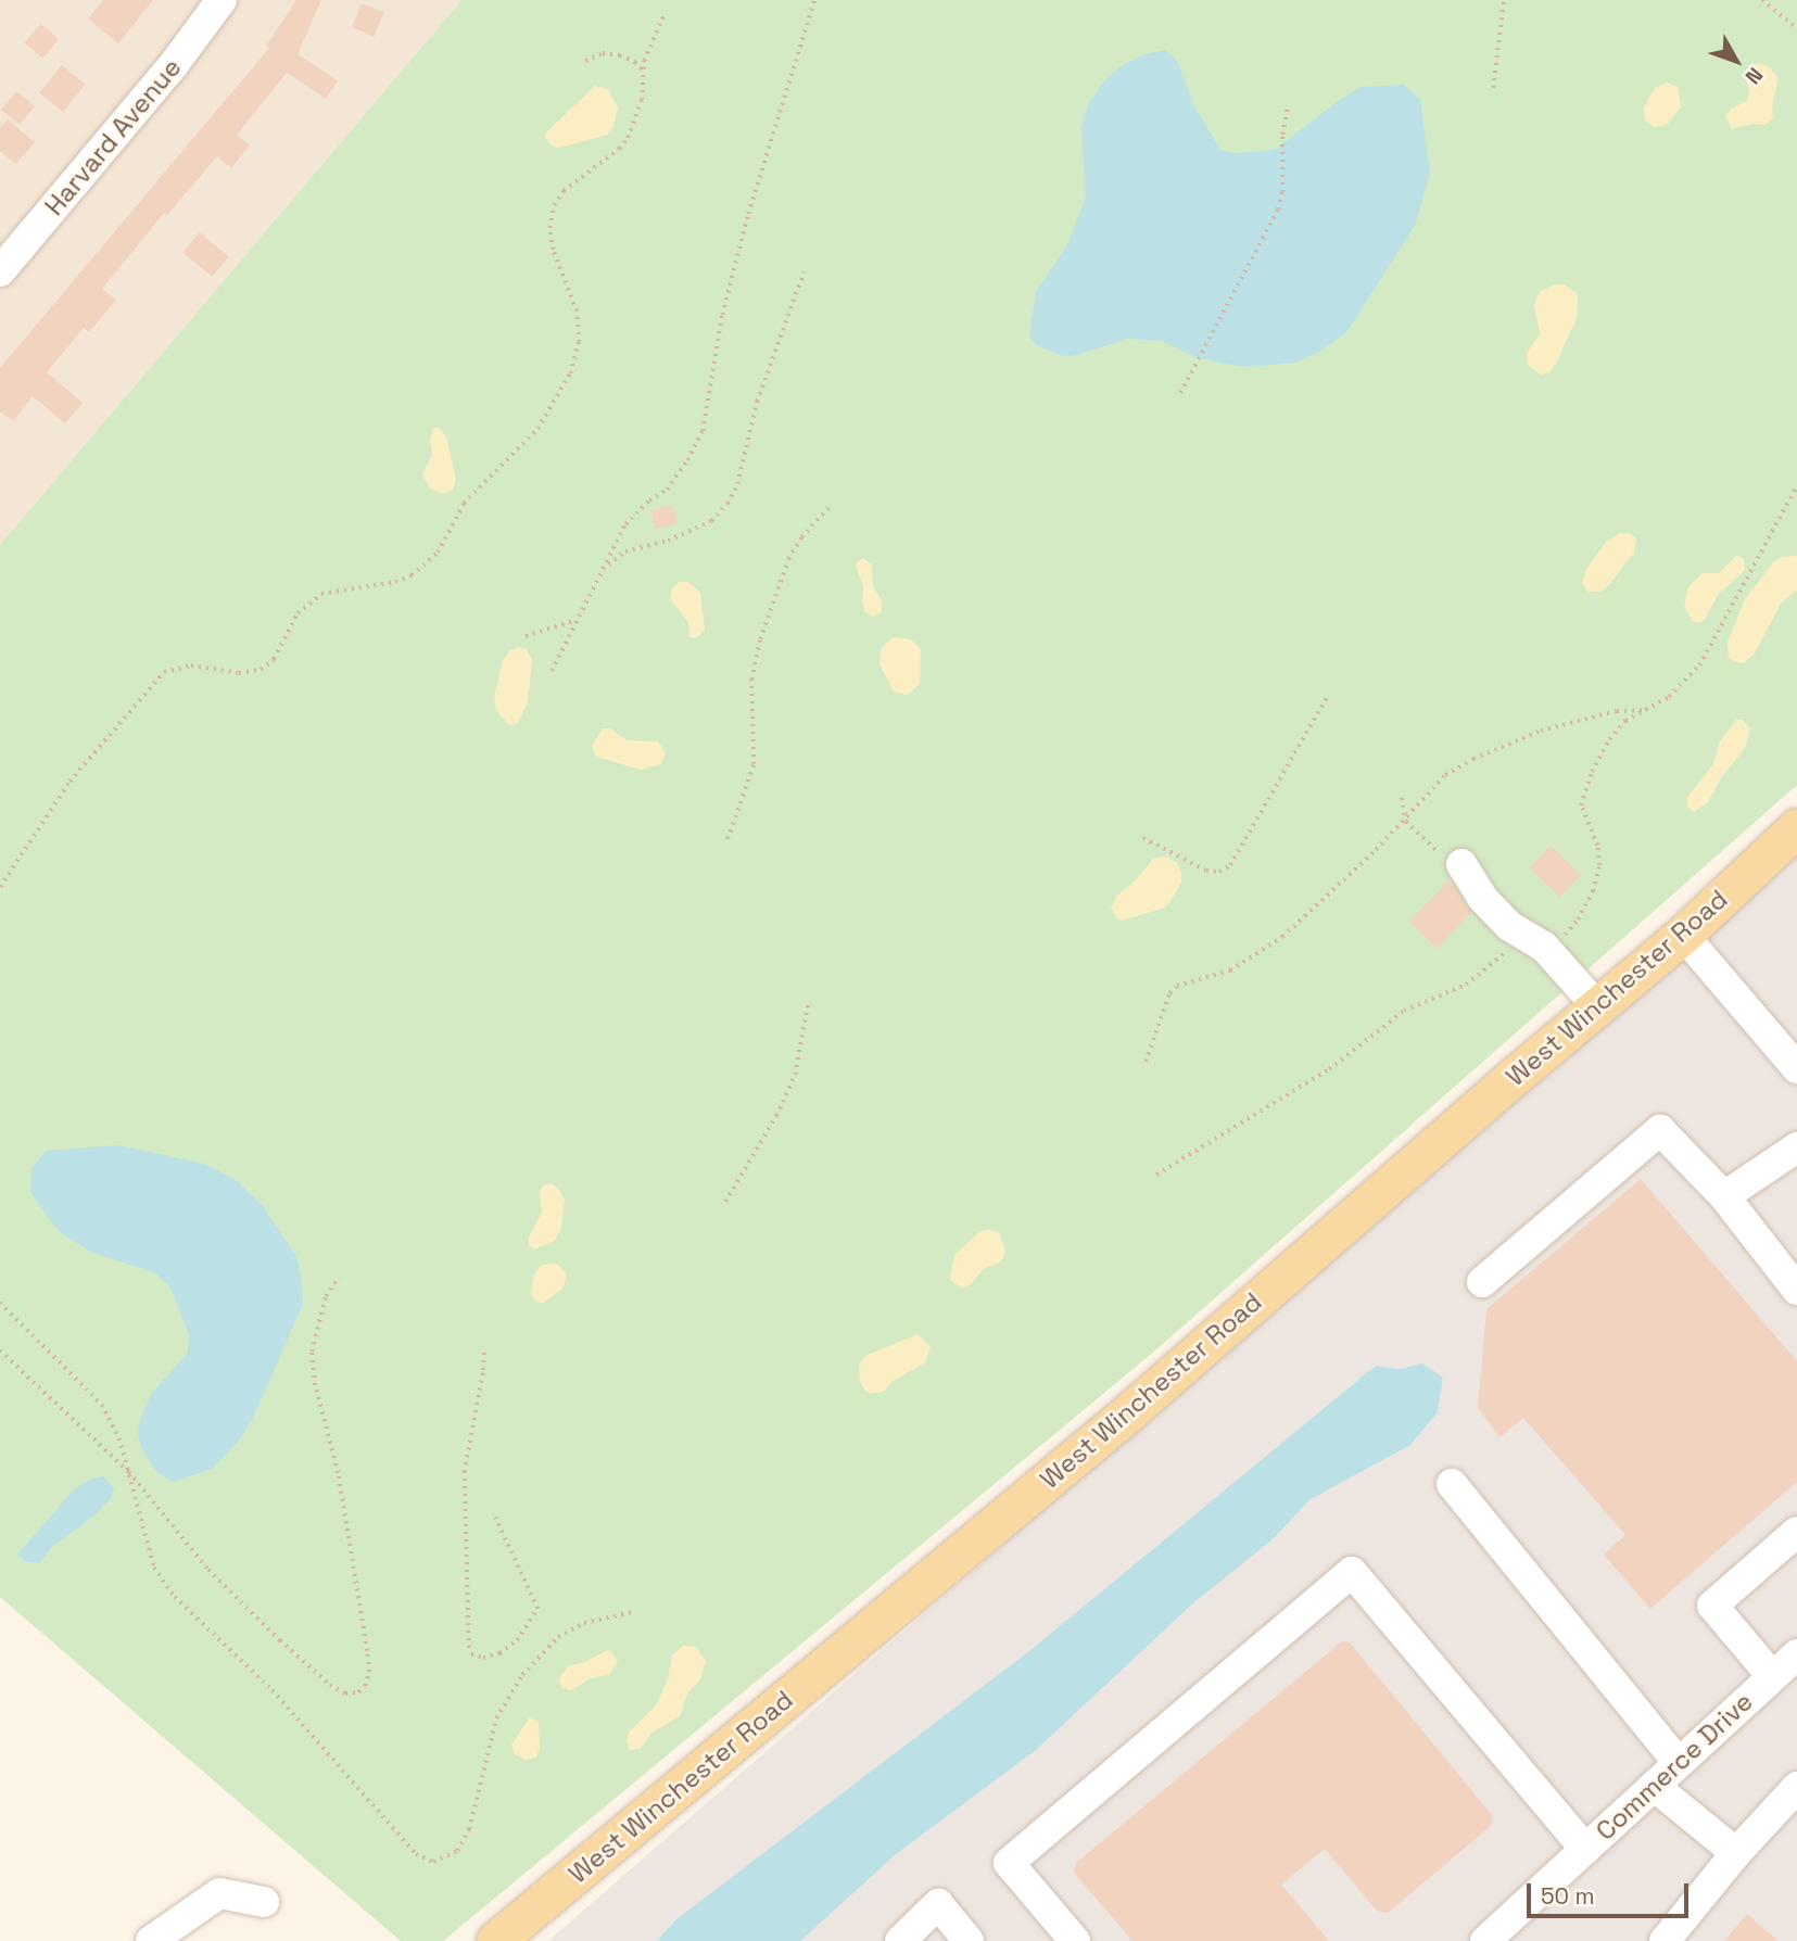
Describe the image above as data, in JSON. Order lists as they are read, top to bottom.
{
  "streets": {
    "main road": ["West Winchester Road"],
    "street": ["Harvard Avenue", "Commerce Drive"]
  },
  "scale_bar": "50 m",
  "north": "bottom right"
}
